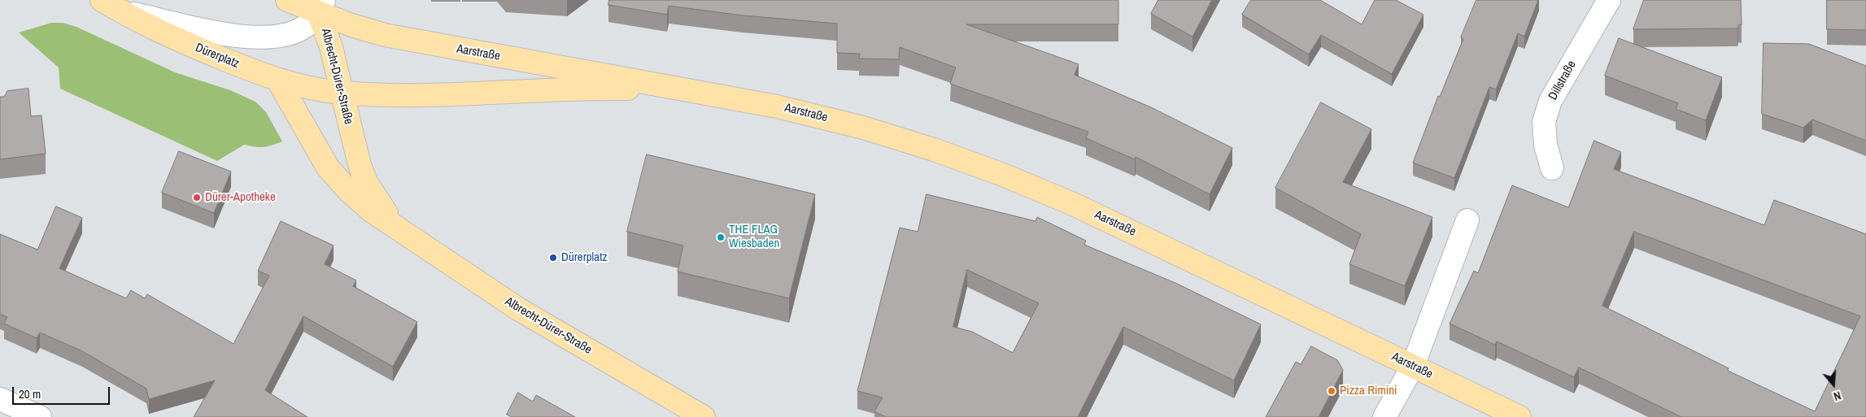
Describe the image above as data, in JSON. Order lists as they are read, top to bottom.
{
  "streets": {
    "main road": ["Aarstraße", "Dürerplatz", "Albrecht-Dürer-Straße"],
    "street": ["Dillstraße"]
  },
  "crossings": [
    ["Aarstraße", "Dürerplatz"],
    ["Aarstraße", "Albrecht-Dürer-Straße"],
    ["Dürerplatz", "Albrecht-Dürer-Straße"]
  ],
  "places": [
    "Dürer-Apotheke",
    "THE FLAG Wiesbaden",
    "Dürerplatz",
    "Pizza Rimini"
  ],
  "scale_bar": "20 m",
  "north": "bottom"
}
